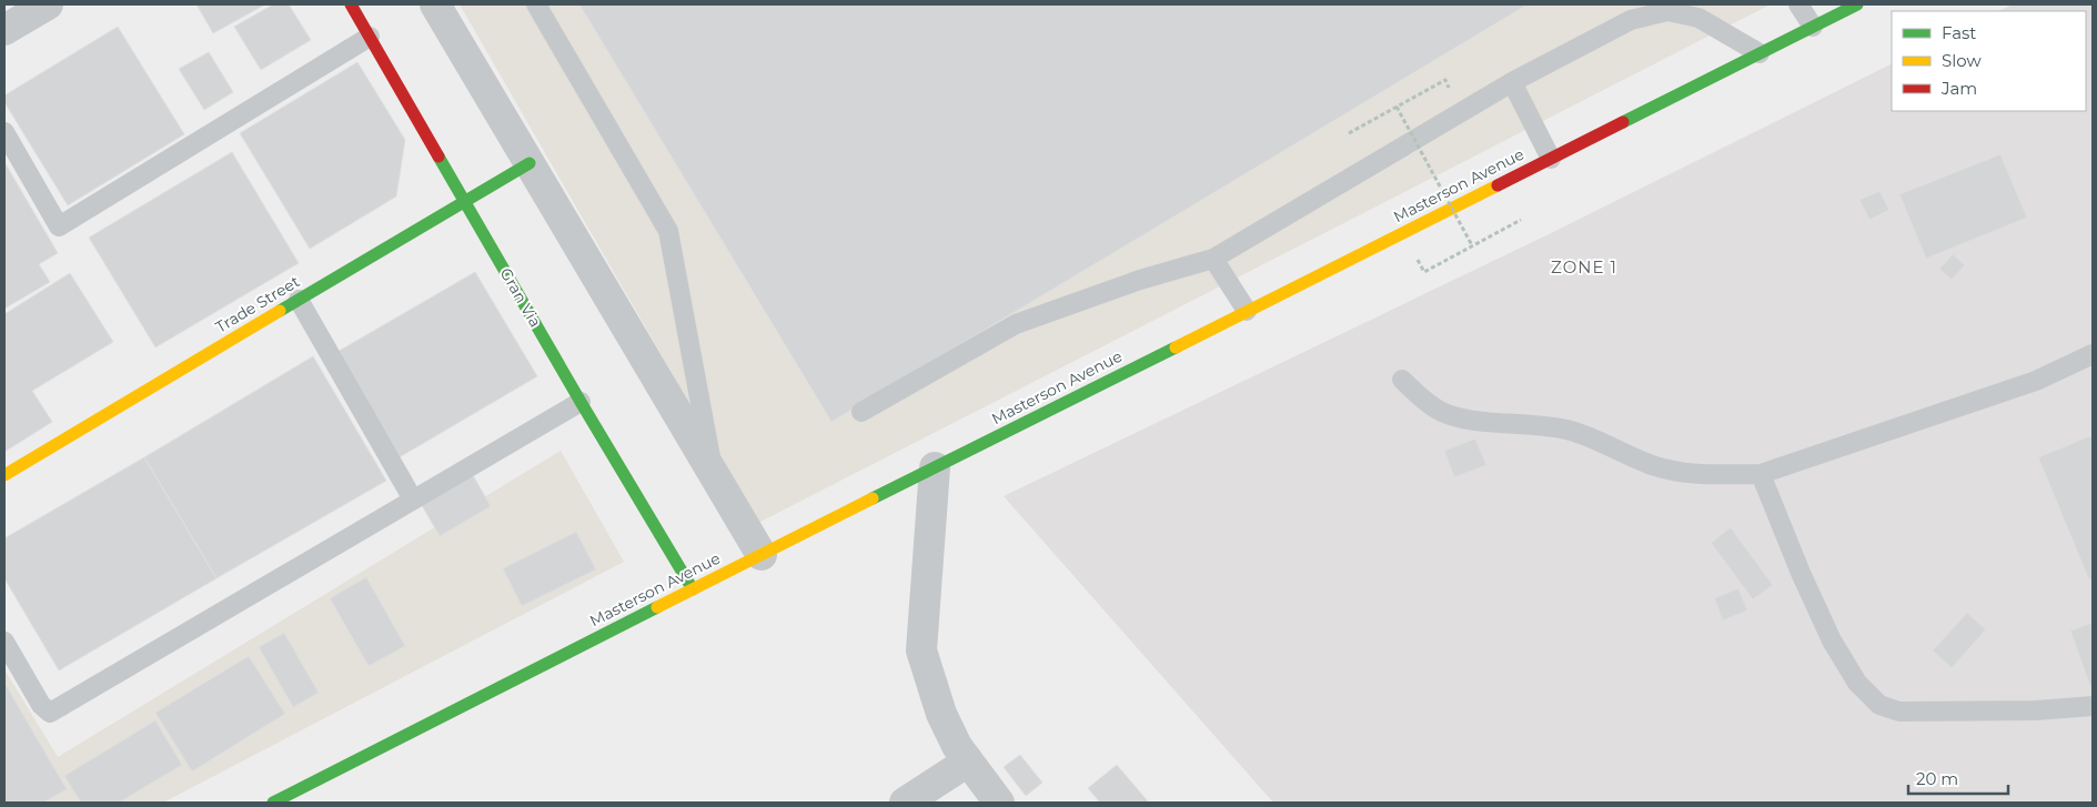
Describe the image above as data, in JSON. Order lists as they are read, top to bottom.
{
  "streets": {
    "main road": ["Masterson Avenue", "Gran Via", "Trade Street"]
  },
  "crossings": [
    ["Masterson Avenue", "Gran Via"],
    ["Gran Via", "Trade Street"]
  ],
  "districts": ["ZONE 1"],
  "legend": ["Fast", "Slow", "Jam"],
  "scale_bar": "20 m"
}
